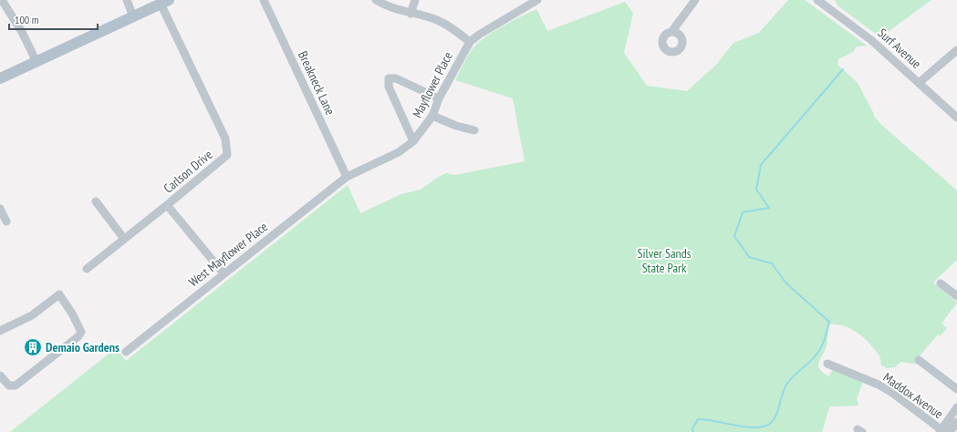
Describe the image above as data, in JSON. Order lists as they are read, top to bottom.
{
  "streets": {
    "street": [
      "Surf Avenue",
      "Breakneck Lane",
      "Mayflower Place",
      "Carlson Drive",
      "West Mayflower Place",
      "Maddox Avenue"
    ]
  },
  "crossings": [
    ["Breakneck Lane", "Mayflower Place"],
    ["Breakneck Lane", "West Mayflower Place"],
    ["Mayflower Place", "West Mayflower Place"]
  ],
  "parks": ["Silver Sands State Park"],
  "places": {
    "building": ["Demaio Gardens"]
  },
  "scale_bar": "100 m"
}
